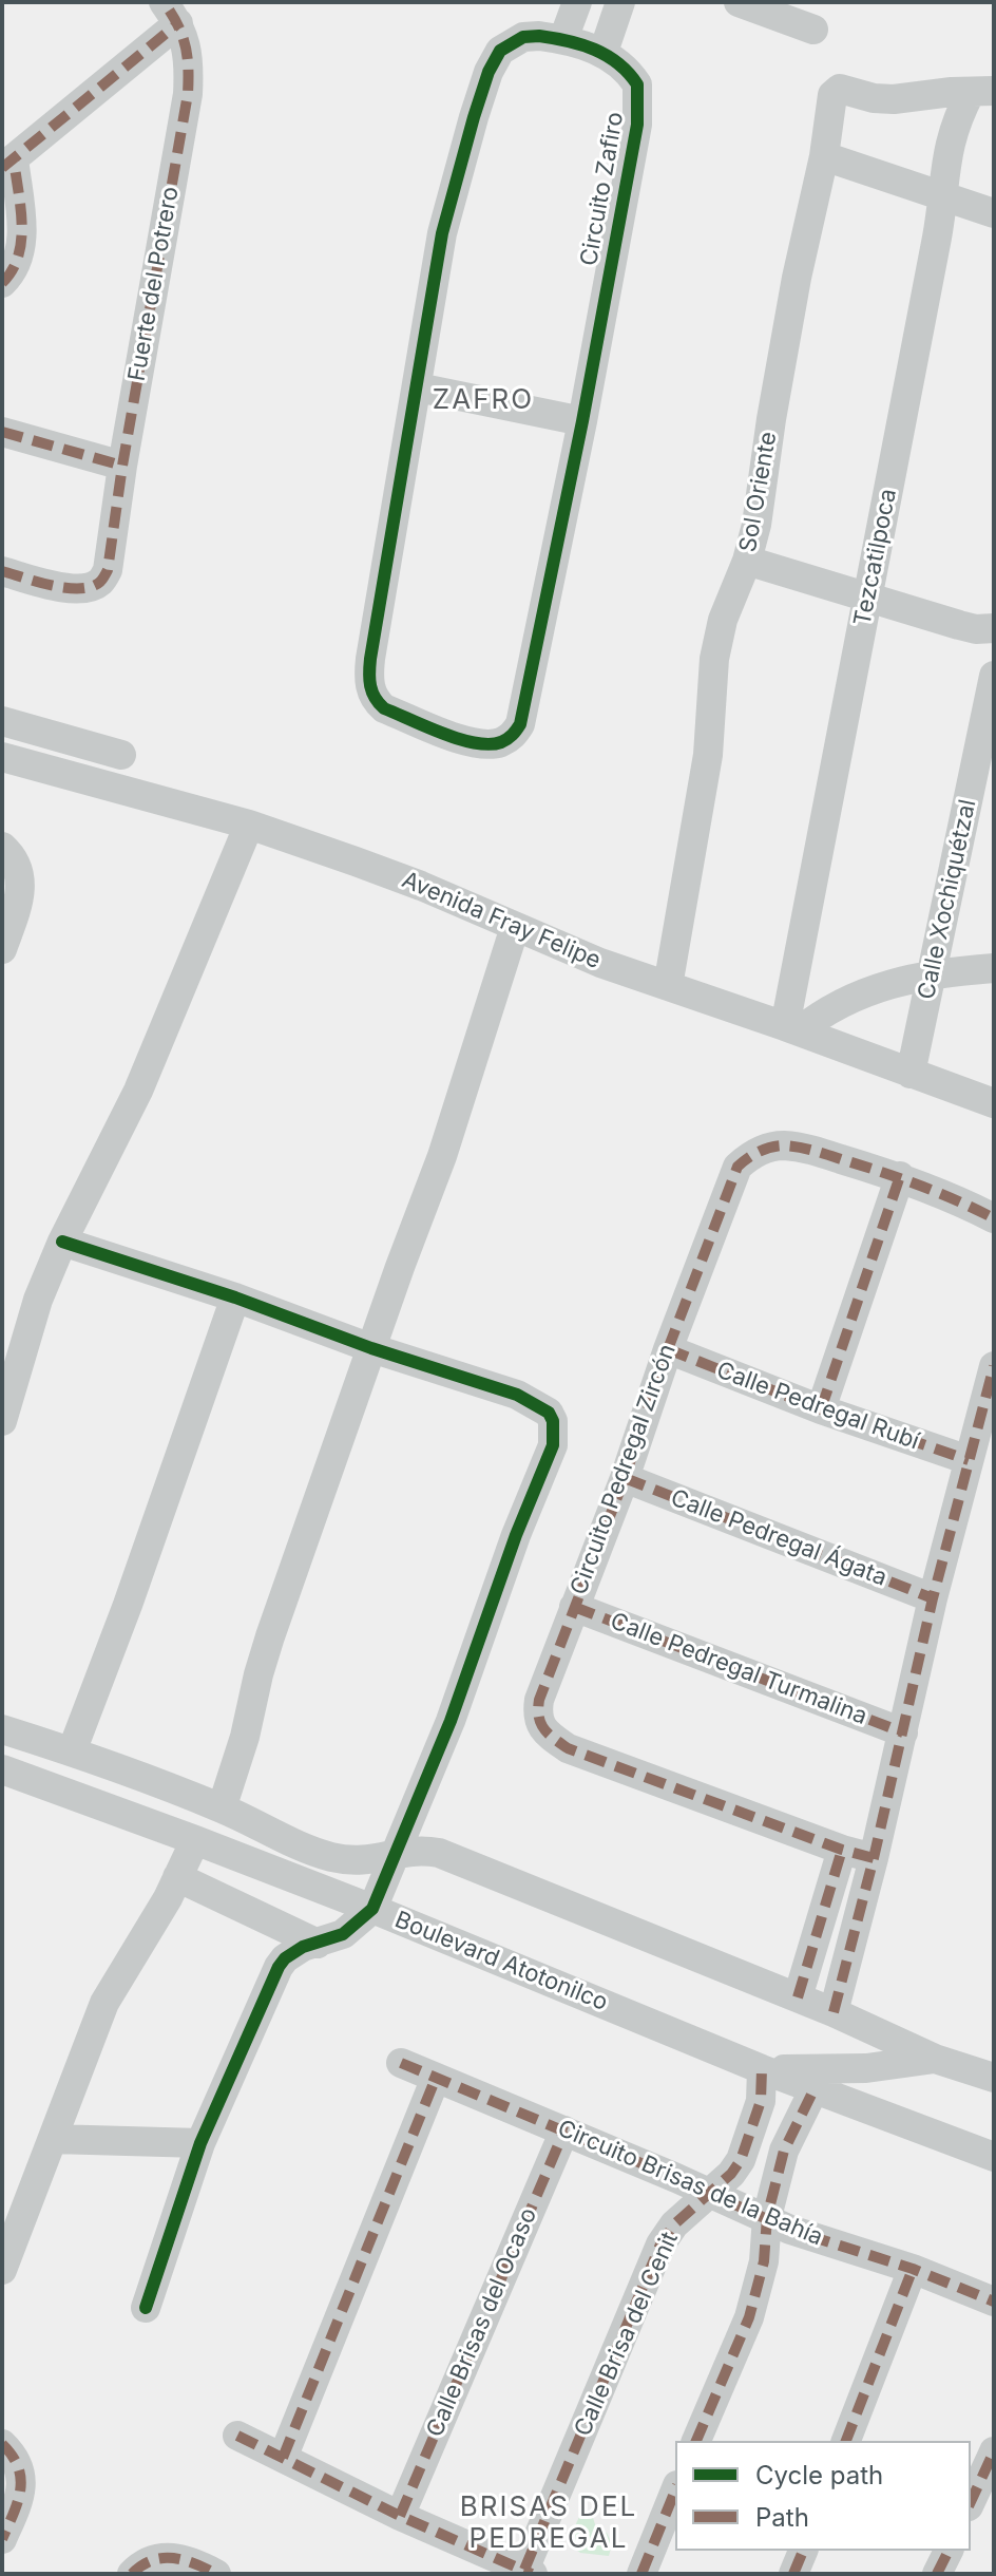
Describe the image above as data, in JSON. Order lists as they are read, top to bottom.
{
  "streets": {
    "street": [
      "Circuito Zafiro",
      "Fuerte del Potrero",
      "Sol Oriente",
      "Tezcatilpoca",
      "Calle Xochiquétzal",
      "Avenida Fray Felipe",
      "Calle Pedregal Rubí",
      "Circuito Pedregal Zircón",
      "Calle Pedregal Ágata",
      "Calle Pedregal Turmalina",
      "Boulevard Atotonilco",
      "Circuito Brisas de la Bahía",
      "Calle Brisas del Ocaso",
      "Calle Brisa del Cenit"
    ]
  },
  "crossings": [
    ["Sol Oriente", "Tezcatilpoca"],
    ["Sol Oriente", "Avenida Fray Felipe"],
    ["Tezcatilpoca", "Avenida Fray Felipe"],
    ["Calle Xochiquétzal", "Avenida Fray Felipe"],
    ["Calle Pedregal Rubí", "Circuito Pedregal Zircón"],
    ["Circuito Pedregal Zircón", "Calle Pedregal Ágata"],
    ["Circuito Pedregal Zircón", "Calle Pedregal Turmalina"],
    ["Boulevard Atotonilco", "Calle Brisa del Cenit"],
    ["Circuito Brisas de la Bahía", "Calle Brisas del Ocaso"],
    ["Circuito Brisas de la Bahía", "Calle Brisa del Cenit"]
  ],
  "districts": ["ZAFRO", "BRISAS DEL PEDREGAL"],
  "legend": ["Cycle path", "Path"]
}
